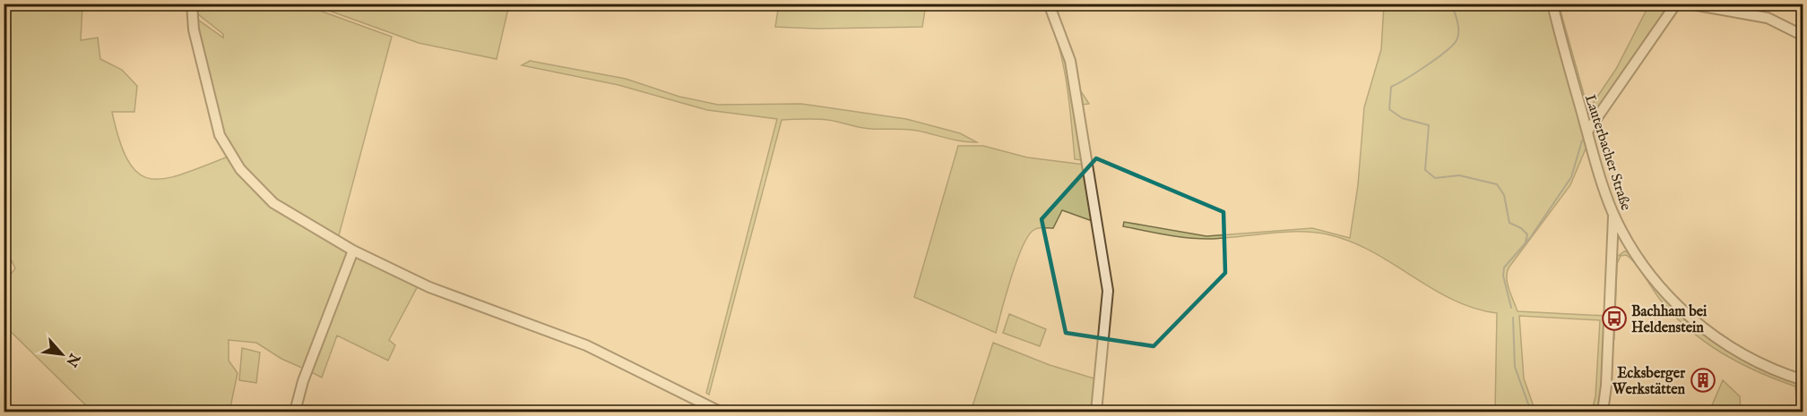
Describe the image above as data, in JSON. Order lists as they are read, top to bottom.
{
  "streets": {
    "street": ["Lauterbacher Straße"]
  },
  "places": {
    "bus stop": ["Bachham bei Heldenstein"],
    "building": ["Ecksberger Werkstätten"]
  },
  "north": "bottom right"
}
